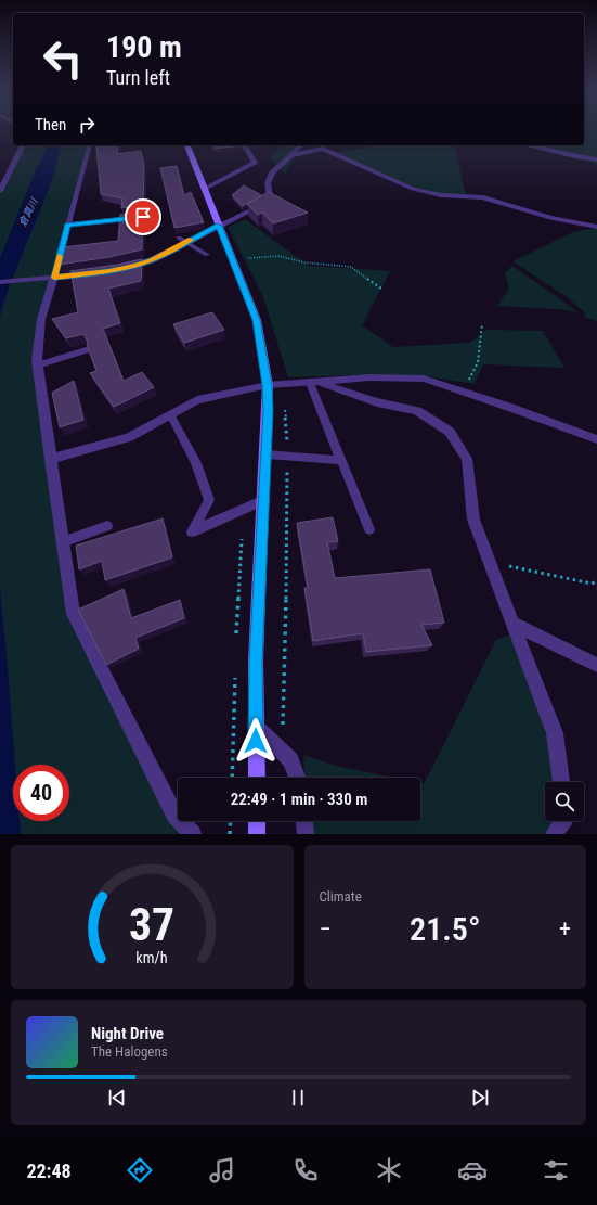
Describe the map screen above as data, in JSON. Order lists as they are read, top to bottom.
{
  "water": ["倉真川"],
  "page": {
    "turn": ["190 m", "Turn left"],
    "then": "Then",
    "limit": "40",
    "trip": "22:49 · 1 min · 330 m",
    "tile": "Climate",
    "heat": ["−", "21.5°", "+"],
    "song": ["Night Drive", "The Halogens"],
    "tabs": "22:48",
    "gauge": ["37", "km/h"]
  }
}
